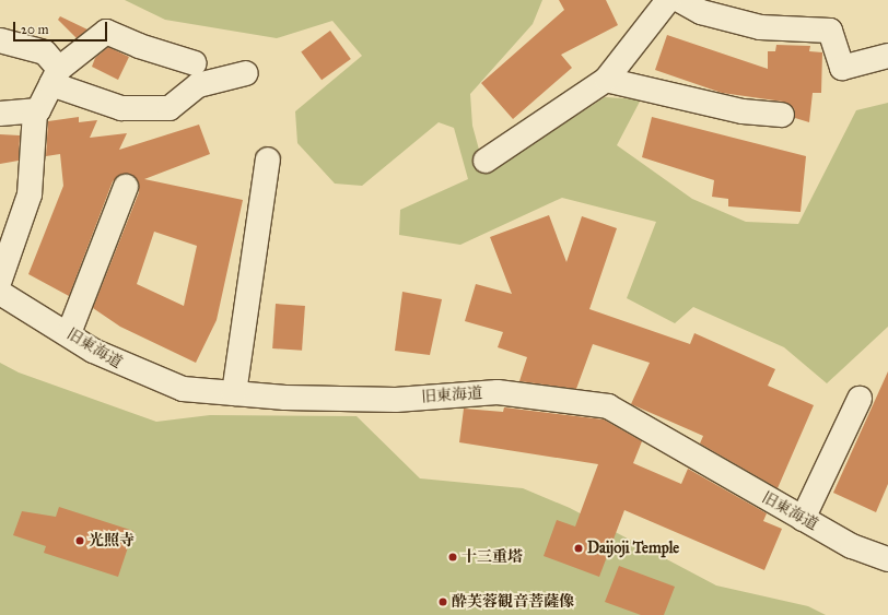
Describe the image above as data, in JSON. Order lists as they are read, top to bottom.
{
  "streets": {
    "street": ["旧東海道"]
  },
  "places": [
    "光照寺",
    "Daijoji Temple",
    "十三重塔",
    "酔芙蓉観音菩薩像"
  ],
  "scale_bar": "20 m"
}
